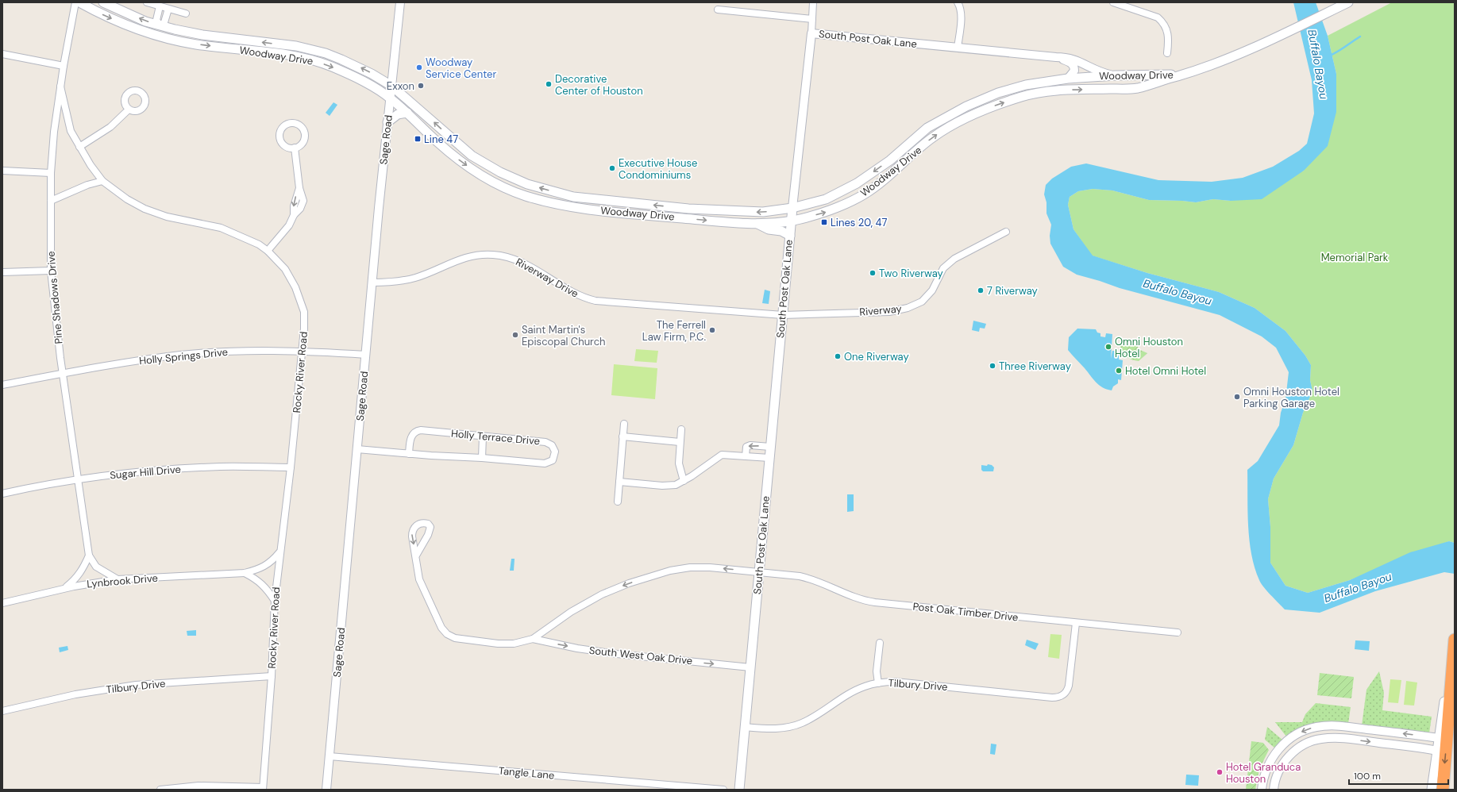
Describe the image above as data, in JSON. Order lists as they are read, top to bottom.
{
  "streets": {
    "main road": ["South Post Oak Lane", "Woodway Drive"],
    "street": [
      "Sage Road",
      "Riverway Drive",
      "Pine Shadows Drive",
      "Riverway",
      "Holly Springs Drive",
      "Rocky River Road",
      "Holly Terrace Drive",
      "Sugar Hill Drive",
      "Lynbrook Drive",
      "Post Oak Timber Drive",
      "South West Oak Drive",
      "Tilbury Drive",
      "Tangle Lane"
    ]
  },
  "crossings": [
    ["South Post Oak Lane", "Woodway Drive"],
    ["South Post Oak Lane", "Riverway Drive"],
    ["South Post Oak Lane", "Riverway"],
    ["South Post Oak Lane", "Post Oak Timber Drive"],
    ["South Post Oak Lane", "South West Oak Drive"],
    ["South Post Oak Lane", "Tilbury Drive"],
    ["Woodway Drive", "Sage Road"],
    ["Sage Road", "Riverway Drive"],
    ["Sage Road", "Holly Springs Drive"],
    ["Sage Road", "Holly Terrace Drive"],
    ["Sage Road", "Tangle Lane"],
    ["Riverway Drive", "Riverway"],
    ["Pine Shadows Drive", "Holly Springs Drive"],
    ["Pine Shadows Drive", "Rocky River Road"],
    ["Pine Shadows Drive", "Sugar Hill Drive"],
    ["Pine Shadows Drive", "Lynbrook Drive"],
    ["Holly Springs Drive", "Rocky River Road"],
    ["Rocky River Road", "Sugar Hill Drive"],
    ["Rocky River Road", "Lynbrook Drive"],
    ["Rocky River Road", "Tilbury Drive"],
    ["Post Oak Timber Drive", "South West Oak Drive"],
    ["Post Oak Timber Drive", "Tilbury Drive"]
  ],
  "one_way": ["Post Oak Timber Drive", "South West Oak Drive"],
  "water": ["Buffalo Bayou"],
  "parks": ["Memorial Park"],
  "places": {
    "other": [
      "Woodway Service Center",
      "Decorative Center of Houston",
      "Exxon",
      "Executive House Condominiums",
      "Two Riverway",
      "7 Riverway",
      "The Ferrell Law Firm, P.C.",
      "Saint Martin's Episcopal Church",
      "Omni Houston Hotel",
      "One Riverway",
      "Three Riverway",
      "Hotel Omni Hotel",
      "Omni Houston Hotel Parking Garage",
      "Hotel Granduca Houston"
    ],
    "transit": ["Line 47", "Lines 20, 47"]
  },
  "scale_bar": "100 m"
}
